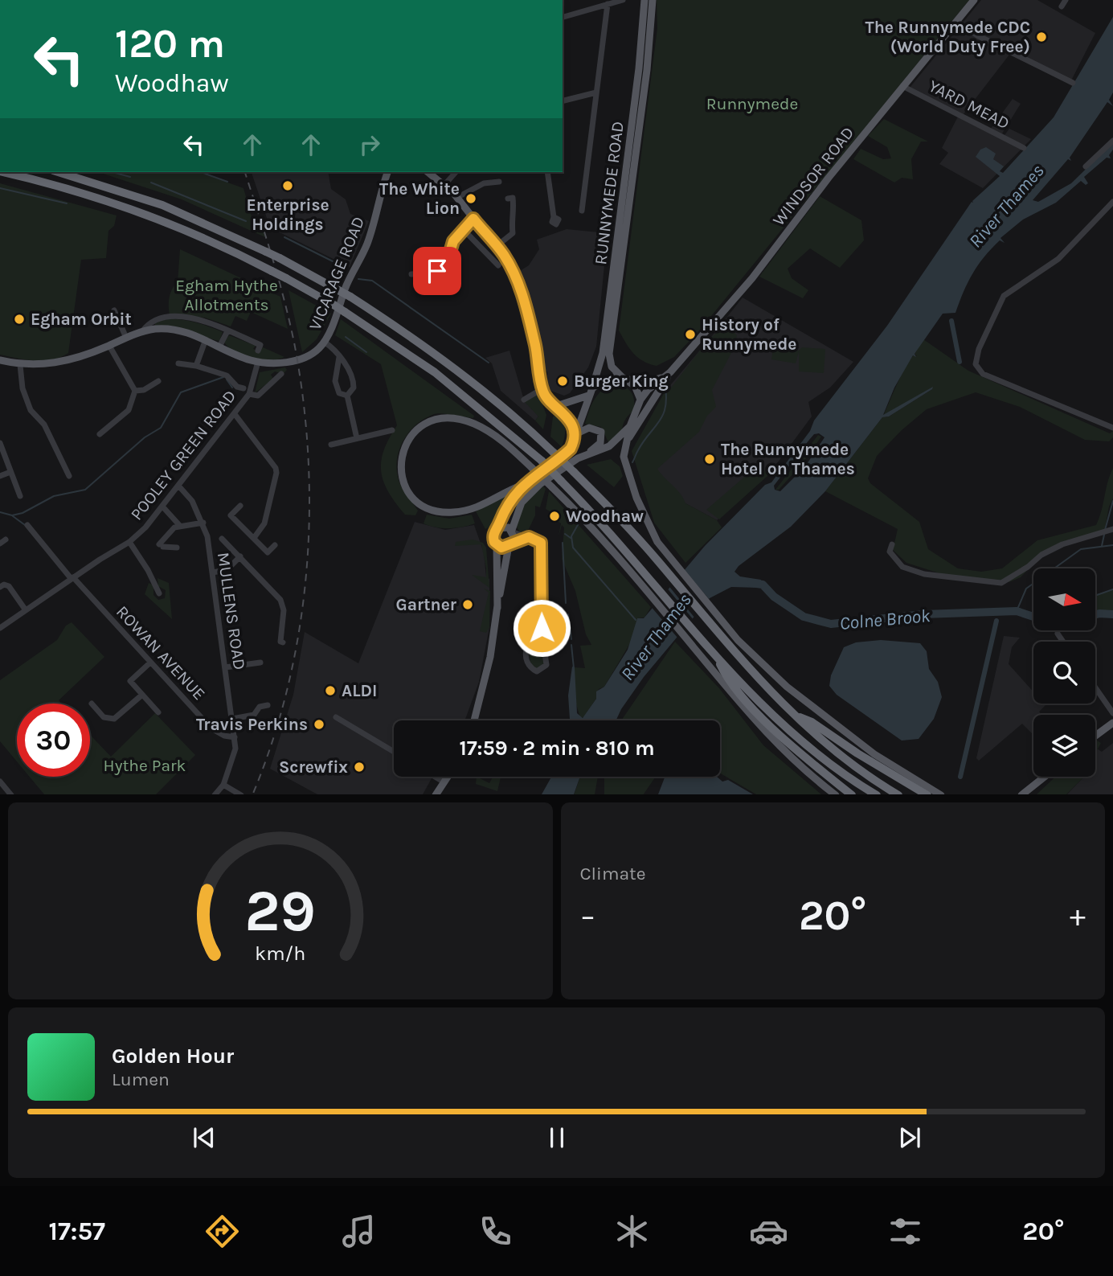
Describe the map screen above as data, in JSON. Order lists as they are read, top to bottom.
{
  "streets": {
    "main road": ["WINDSOR ROAD", "RUNNYMEDE ROAD", "VICARAGE ROAD"],
    "street": [
      "YARD MEAD",
      "POOLEY GREEN ROAD",
      "MULLENS ROAD",
      "ROWAN AVENUE"
    ]
  },
  "crossings": [
    ["YARD MEAD", "WINDSOR ROAD"],
    ["WINDSOR ROAD", "RUNNYMEDE ROAD"],
    ["VICARAGE ROAD", "POOLEY GREEN ROAD"],
    ["POOLEY GREEN ROAD", "MULLENS ROAD"],
    ["POOLEY GREEN ROAD", "ROWAN AVENUE"],
    ["MULLENS ROAD", "ROWAN AVENUE"]
  ],
  "water": ["River Thames", "Colne Brook"],
  "parks": ["Runnymede", "Egham Hythe Allotments", "Hythe Park"],
  "places": [
    "The Runnymede CDC (World Duty Free)",
    "Enterprise Holdings",
    "The White Lion",
    "Egham Orbit",
    "History of Runnymede",
    "Burger King",
    "The Runnymede Hotel on Thames",
    "Woodhaw",
    "Gartner",
    "ALDI",
    "Travis Perkins",
    "Screwfix"
  ],
  "north": "right",
  "page": {
    "turn": ["120 m", "Woodhaw"],
    "limit": "30",
    "trip": "17:59 · 2 min · 810 m",
    "tile": "Climate",
    "heat": ["−", "20°", "+"],
    "song": ["Golden Hour", "Lumen"],
    "tabs": ["17:57", "20°"],
    "gauge": ["29", "km/h"]
  }
}
